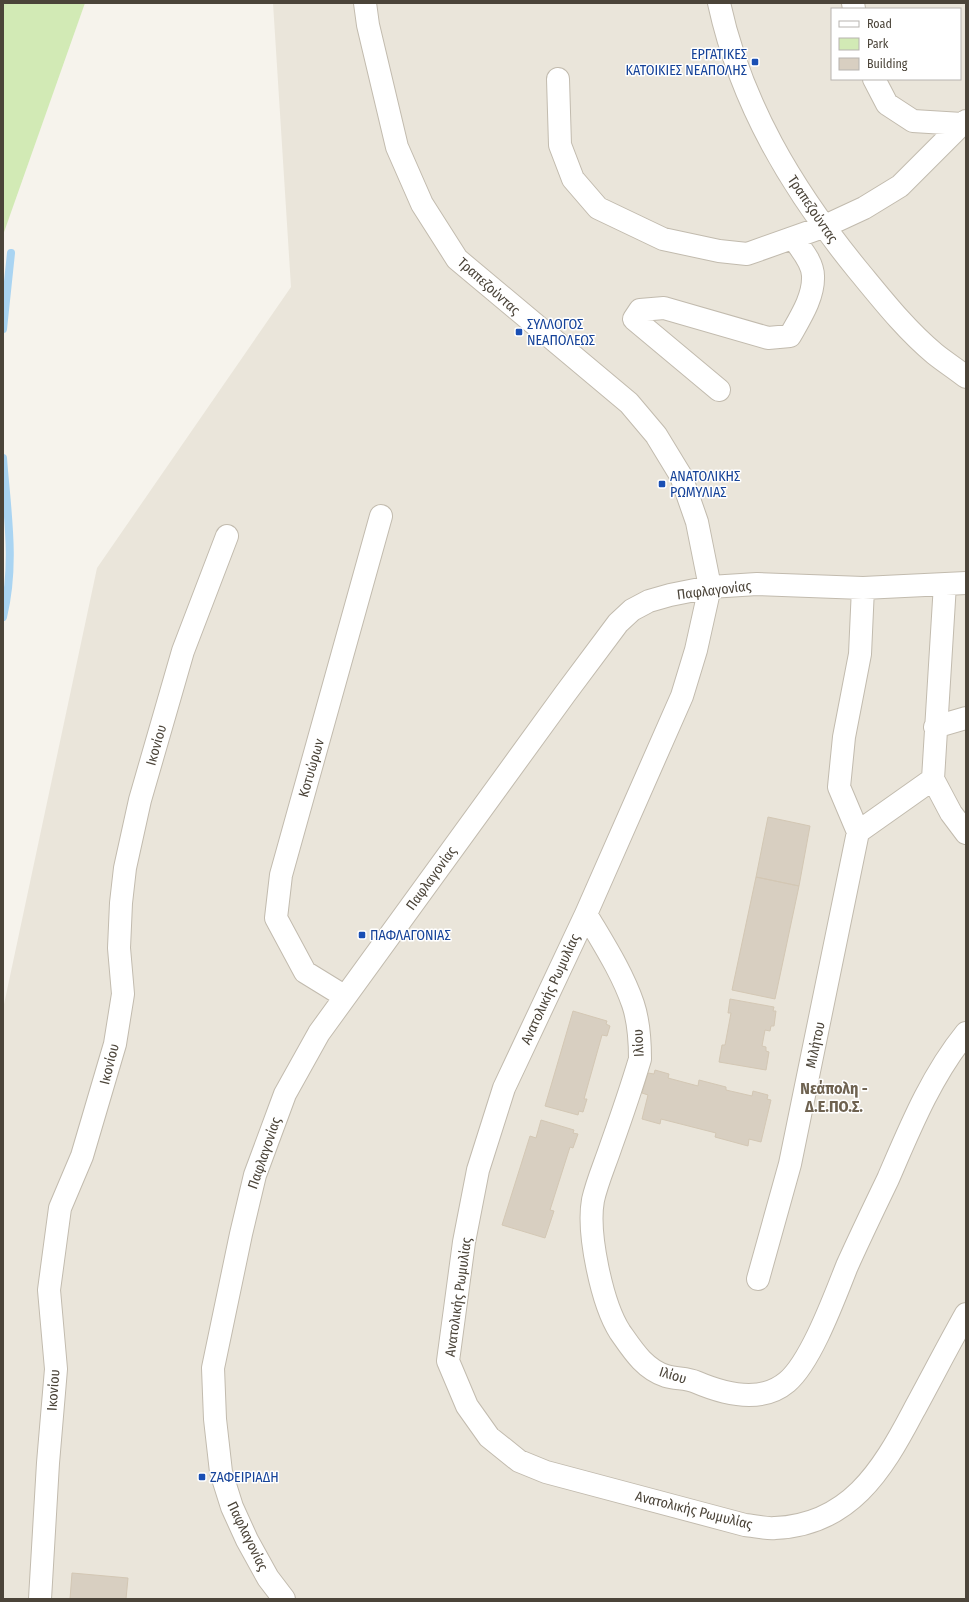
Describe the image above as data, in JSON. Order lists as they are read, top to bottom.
{
  "streets": {
    "street": [
      "Τραπεζούντας",
      "Παφλαγονίας",
      "Ικονίου",
      "Κοτυώρων",
      "Ανατολικής Ρωμυλίας",
      "Ιλίου",
      "Μιλήτου"
    ]
  },
  "crossings": [
    ["Τραπεζούντας", "Παφλαγονίας"],
    ["Τραπεζούντας", "Ανατολικής Ρωμυλίας"],
    ["Παφλαγονίας", "Κοτυώρων"],
    ["Παφλαγονίας", "Ανατολικής Ρωμυλίας"],
    ["Ανατολικής Ρωμυλίας", "Ιλίου"]
  ],
  "districts": ["Νεάπολη - Δ.Ε.ΠΟ.Σ."],
  "places": {
    "transit": [
      "ΕΡΓΑΤΙΚΕΣ ΚΑΤΟΙΚΙΕΣ ΝΕΑΠΟΛΗΣ",
      "ΣΥΛΛΟΓΟΣ ΝΕΑΠΟΛΕΩΣ",
      "ΑΝΑΤΟΛΙΚΗΣ ΡΩΜΥΛΙΑΣ",
      "ΠΑΦΛΑΓΟΝΙΑΣ",
      "ΖΑΦΕΙΡΙΑΔΗ"
    ]
  },
  "legend": ["Road", "Park", "Building"]
}
